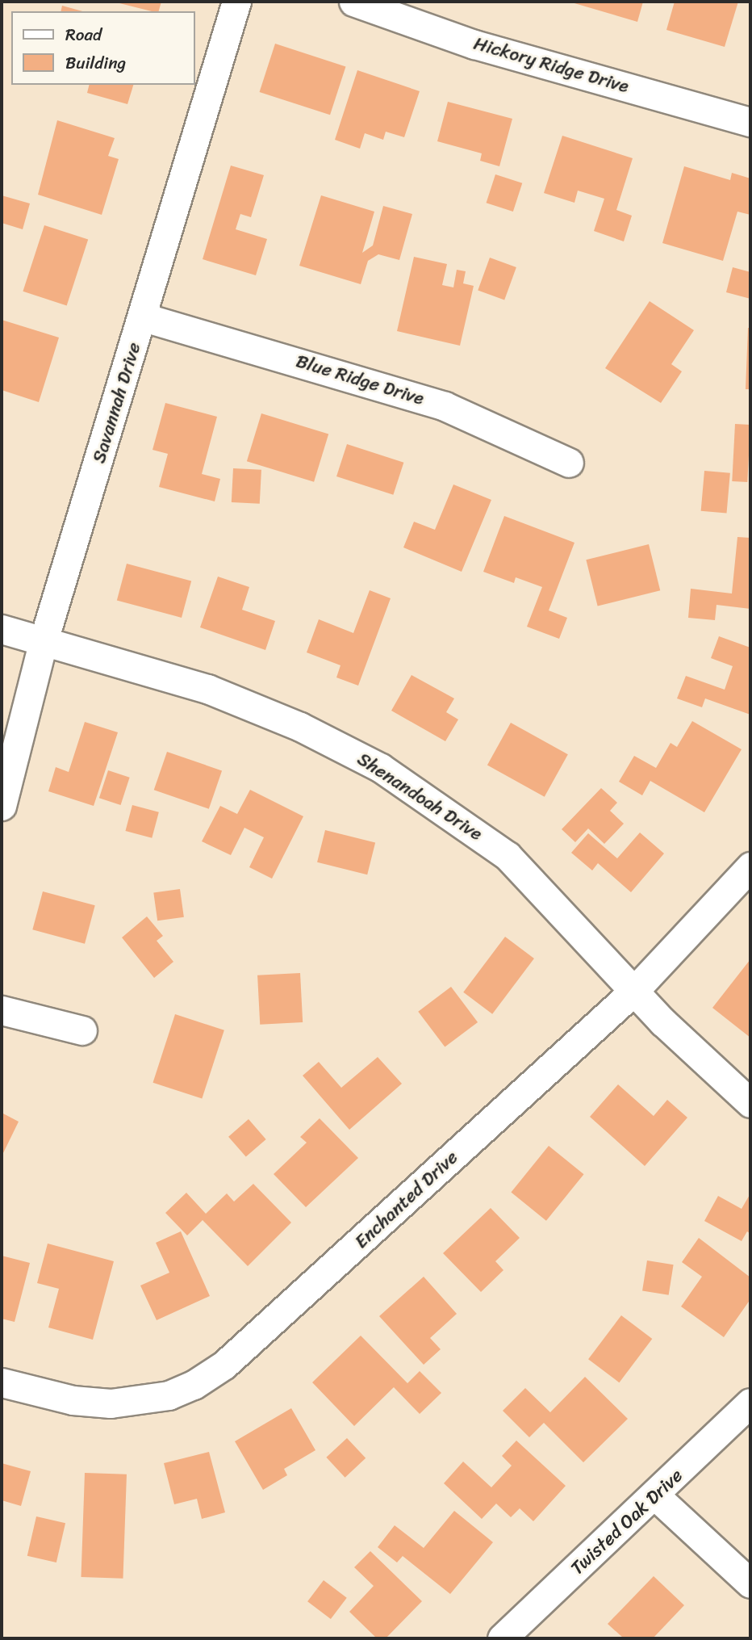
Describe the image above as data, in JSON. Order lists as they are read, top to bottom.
{
  "streets": {
    "street": [
      "Hickory Ridge Drive",
      "Blue Ridge Drive",
      "Savannah Drive",
      "Shenandoah Drive",
      "Enchanted Drive",
      "Twisted Oak Drive"
    ]
  },
  "crossings": [
    ["Blue Ridge Drive", "Savannah Drive"],
    ["Savannah Drive", "Shenandoah Drive"],
    ["Shenandoah Drive", "Enchanted Drive"]
  ],
  "legend": ["Road", "Building"]
}
